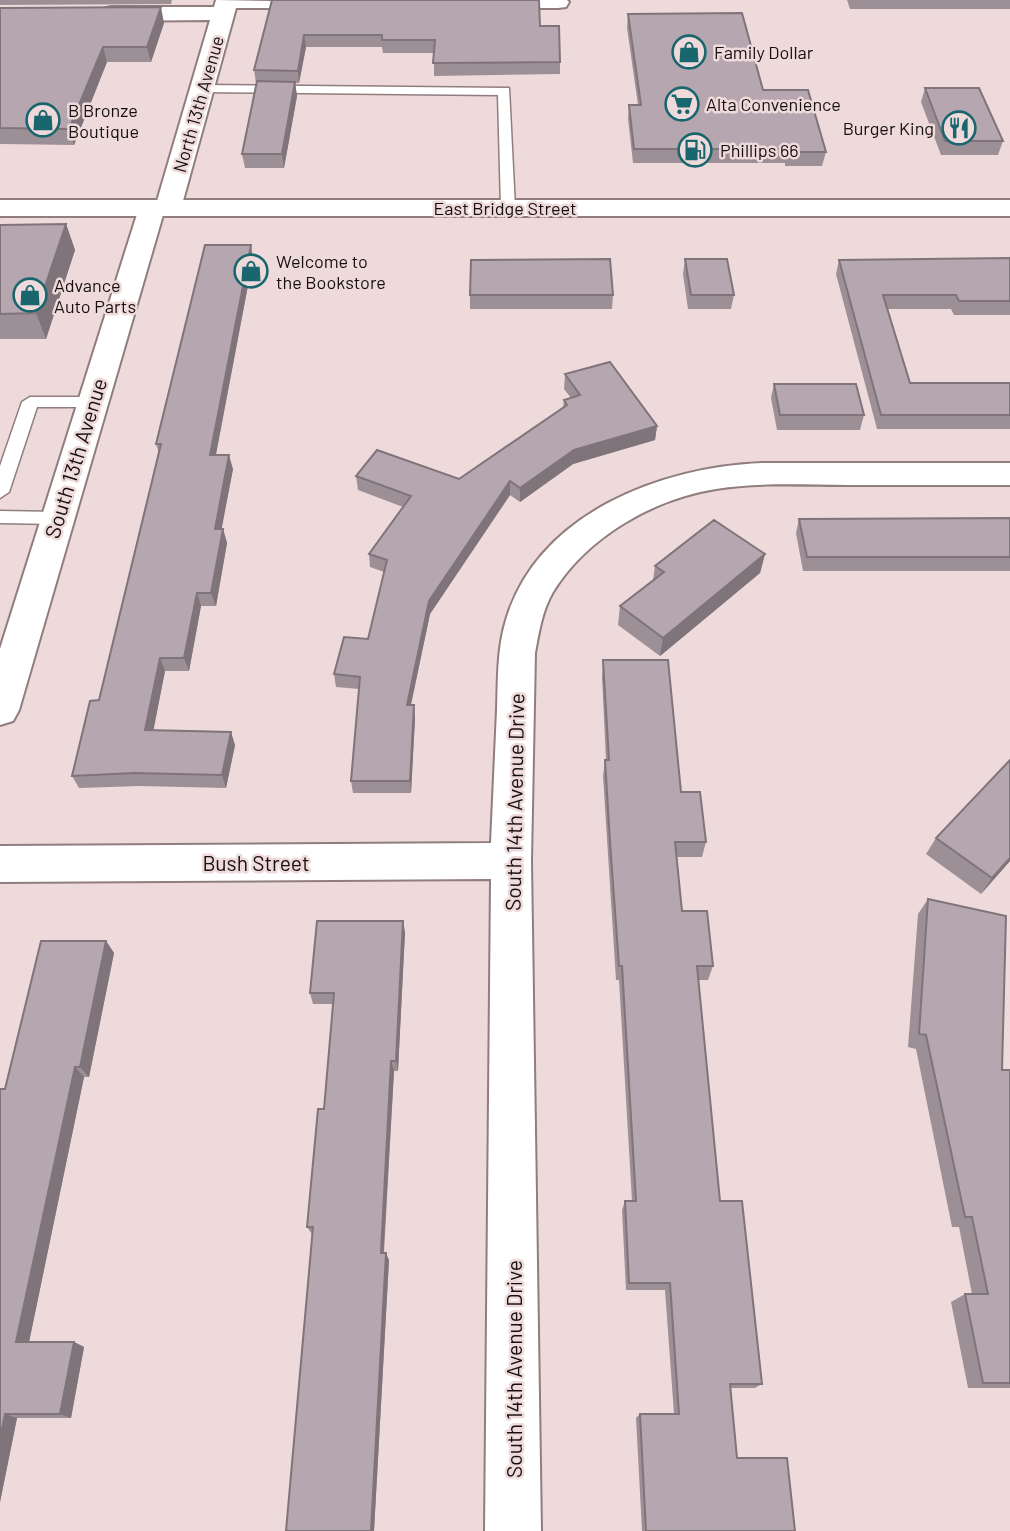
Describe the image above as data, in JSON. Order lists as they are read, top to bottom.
{
  "streets": {
    "street": [
      "North 13th Avenue",
      "East Bridge Street",
      "South 13th Avenue",
      "South 14th Avenue Drive",
      "Bush Street"
    ]
  },
  "crossings": [
    ["North 13th Avenue", "East Bridge Street"],
    ["North 13th Avenue", "South 13th Avenue"],
    ["East Bridge Street", "South 13th Avenue"],
    ["South 14th Avenue Drive", "Bush Street"]
  ],
  "places": {
    "shop": [
      "Family Dollar",
      "B Bronze Boutique",
      "Welcome to the Bookstore",
      "Advance Auto Parts"
    ],
    "supermarket": ["Alta Convenience"],
    "restaurant": ["Burger King"],
    "fuel station": ["Phillips 66"]
  }
}
